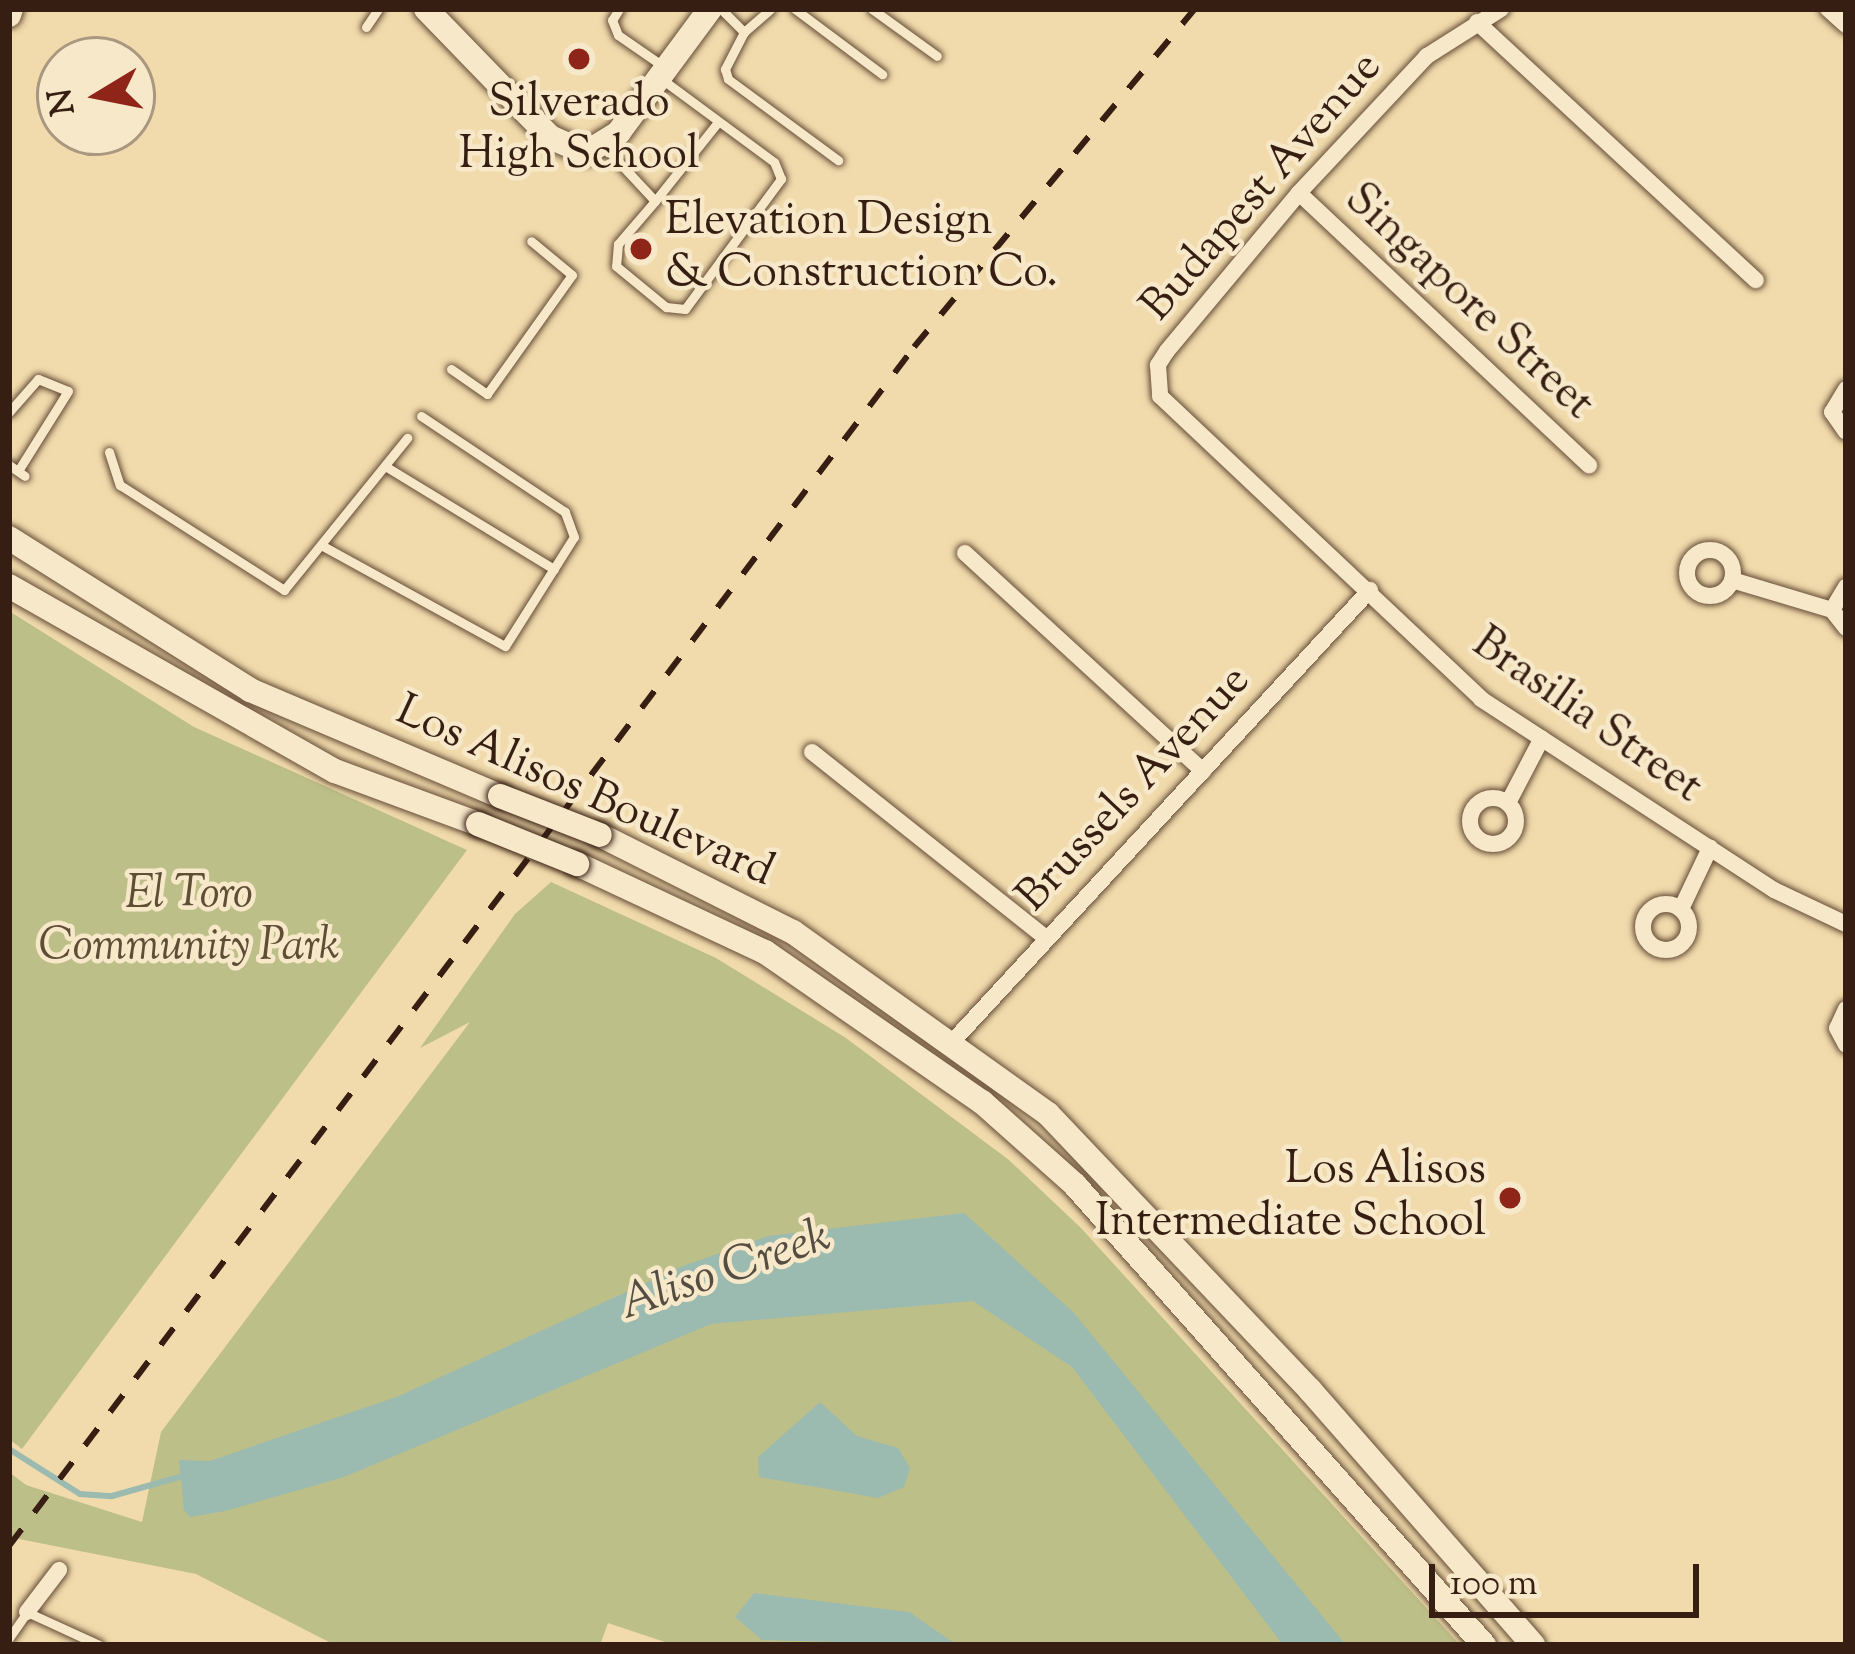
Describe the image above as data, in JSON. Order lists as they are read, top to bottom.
{
  "streets": {
    "main road": ["Los Alisos Boulevard"],
    "street": [
      "Budapest Avenue",
      "Singapore Street",
      "Brasilia Street",
      "Brussels Avenue"
    ]
  },
  "crossings": [
    ["Budapest Avenue", "Singapore Street"],
    ["Budapest Avenue", "Brasilia Street"],
    ["Brasilia Street", "Brussels Avenue"],
    ["Brussels Avenue", "Los Alisos Boulevard"]
  ],
  "water": ["Aliso Creek"],
  "parks": ["El Toro Community Park"],
  "places": ["Silverado High School", "Elevation Design & Construction Co.", "Los Alisos Intermediate School"],
  "scale_bar": "100 m",
  "north": "left"
}
